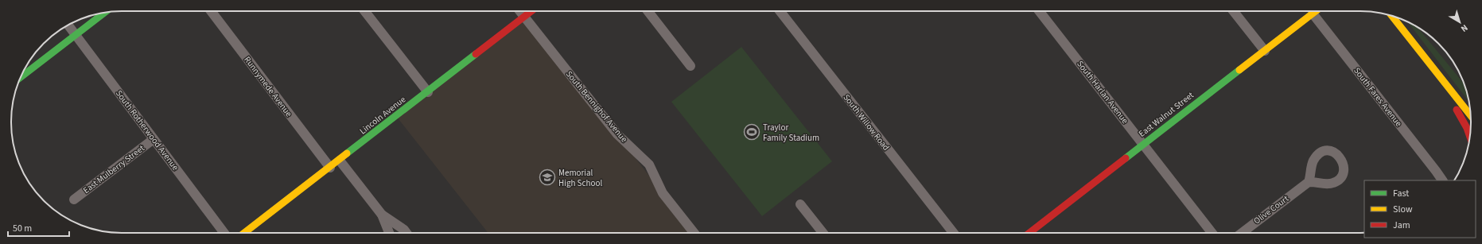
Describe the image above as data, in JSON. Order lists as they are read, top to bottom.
{
  "streets": {
    "main road": ["East Walnut Street", "Lincoln Avenue"],
    "street": [
      "Runnymede Avenue",
      "South Harlan Avenue",
      "South Fares Avenue",
      "South Bennighof Avenue",
      "South Willow Road",
      "South Rotherwood Avenue",
      "East Mulberry Street",
      "Olive Court"
    ]
  },
  "crossings": [
    ["Runnymede Avenue", "Lincoln Avenue"],
    ["South Harlan Avenue", "East Walnut Street"],
    ["South Fares Avenue", "East Walnut Street"],
    ["South Bennighof Avenue", "Lincoln Avenue"],
    ["South Rotherwood Avenue", "East Mulberry Street"]
  ],
  "places": {
    "sports": ["Traylor Family Stadium"],
    "school or university": ["Memorial High School"]
  },
  "legend": ["Fast", "Slow", "Jam"],
  "scale_bar": "50 m",
  "north": "bottom right"
}
